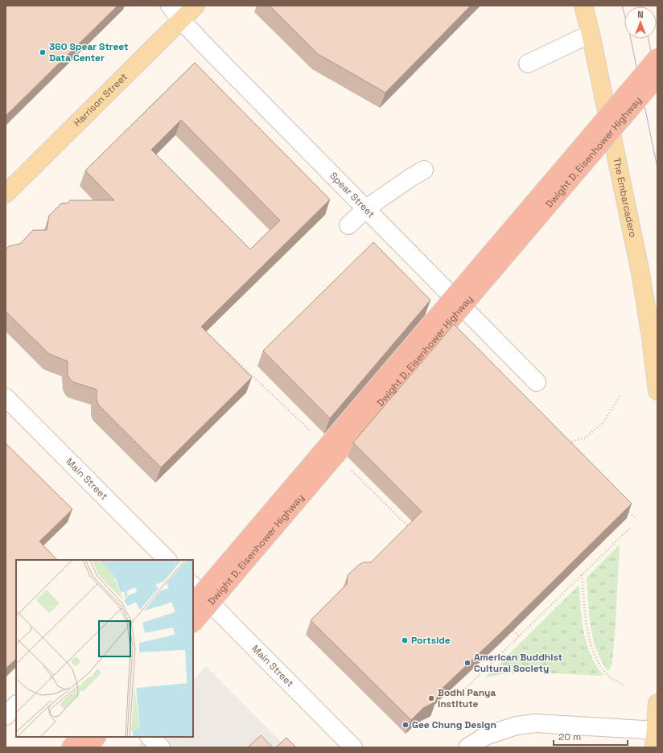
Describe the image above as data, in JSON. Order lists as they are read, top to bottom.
{
  "streets": {
    "highway": ["Dwight D. Eisenhower Highway"],
    "main road": ["Harrison Street", "The Embarcadero"],
    "street": ["Spear Street", "Main Street"]
  },
  "crossings": [
    ["Harrison Street", "Spear Street"]
  ],
  "places": [
    "360 Spear Street Data Center",
    "Portside",
    "American Buddhist Cultural Society",
    "Bodhi Panya Institute",
    "Gee Chung Design"
  ],
  "scale_bar": "20 m",
  "north": "top"
}
